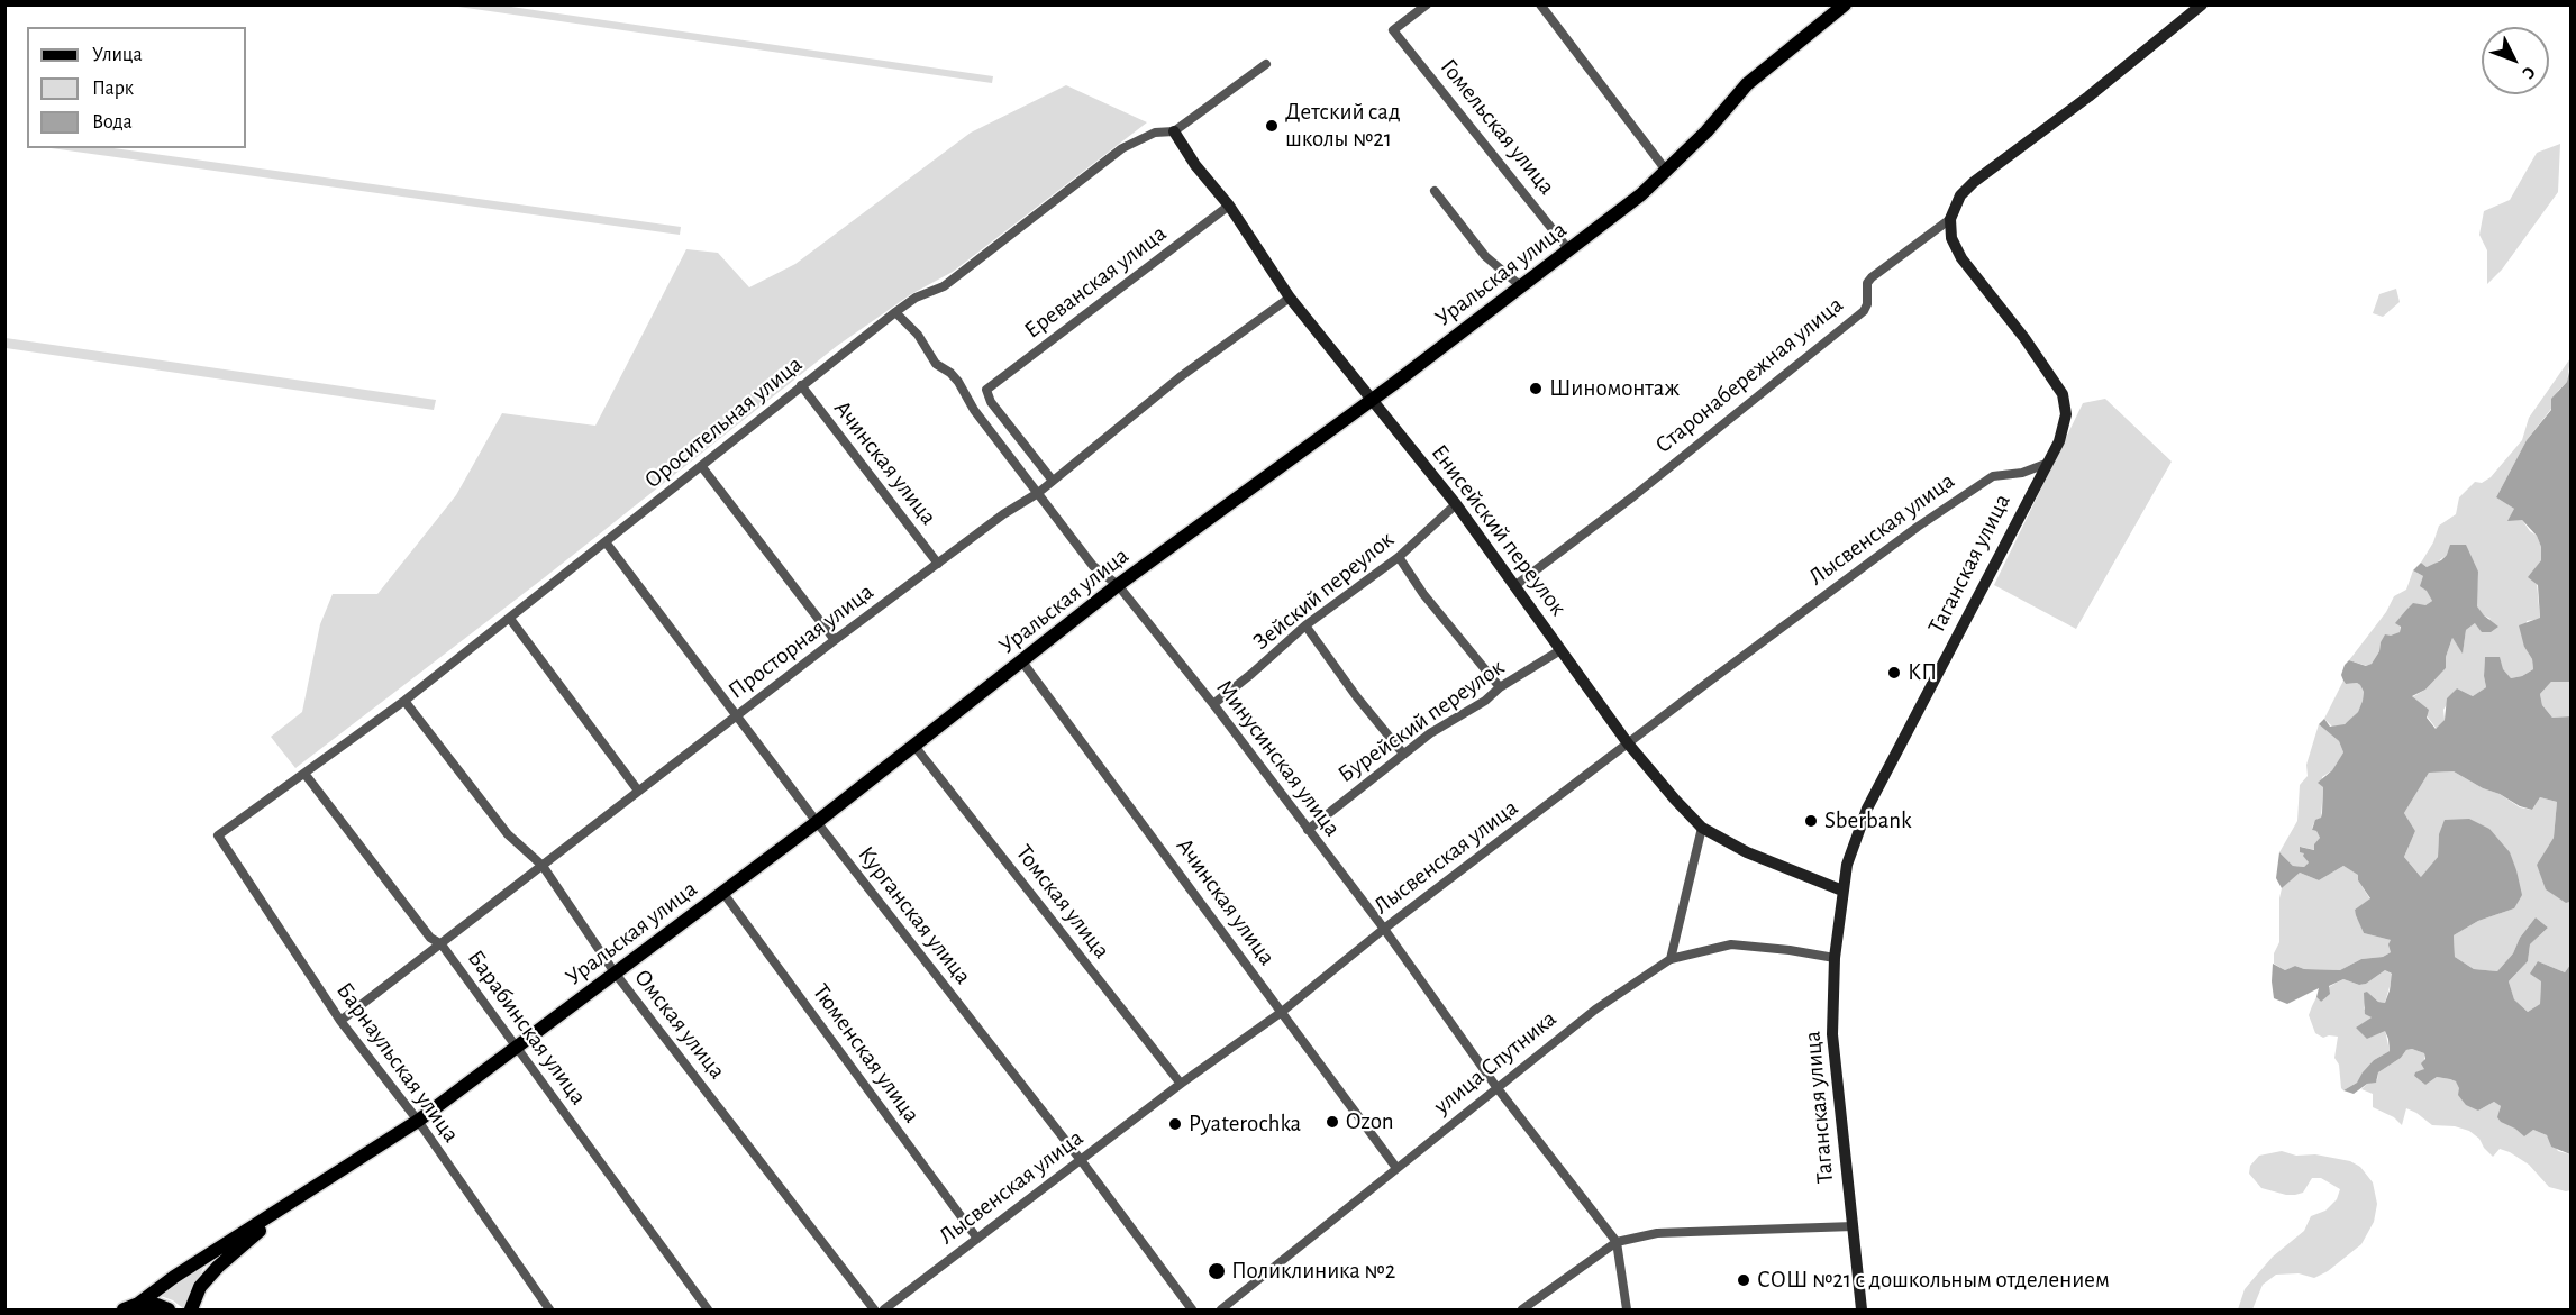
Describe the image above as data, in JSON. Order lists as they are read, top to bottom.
{
  "streets": {
    "main road": [
      "Уральская улица",
      "Старонабережная улица",
      "Енисейский переулок",
      "Таганская улица"
    ],
    "street": [
      "Гомельская улица",
      "Ереванская улица",
      "Оросительная улица",
      "Ачинская улица",
      "Лысвенская улица",
      "Зейский переулок",
      "Просторная улица",
      "Бурейский переулок",
      "Минусинская улица",
      "Томская улица",
      "Курганская улица",
      "Омская улица",
      "Барабинская улица",
      "Тюменская улица",
      "Барнаульская улица",
      "улица Спутника"
    ]
  },
  "crossings": [
    ["Гомельская улица", "Уральская улица"],
    ["Уральская улица", "Ачинская улица"],
    ["Уральская улица", "Енисейский переулок"],
    ["Уральская улица", "Минусинская улица"],
    ["Уральская улица", "Томская улица"],
    ["Уральская улица", "Курганская улица"],
    ["Уральская улица", "Омская улица"],
    ["Уральская улица", "Барабинская улица"],
    ["Уральская улица", "Тюменская улица"],
    ["Уральская улица", "Барнаульская улица"],
    ["Ереванская улица", "Енисейский переулок"],
    ["Ереванская улица", "Просторная улица"],
    ["Старонабережная улица", "Енисейский переулок"],
    ["Старонабережная улица", "Таганская улица"],
    ["Оросительная улица", "Ачинская улица"],
    ["Оросительная улица", "Енисейский переулок"],
    ["Оросительная улица", "Минусинская улица"],
    ["Оросительная улица", "Курганская улица"],
    ["Оросительная улица", "Омская улица"],
    ["Оросительная улица", "Барабинская улица"],
    ["Оросительная улица", "Барнаульская улица"],
    ["Ачинская улица", "Лысвенская улица"],
    ["Ачинская улица", "Просторная улица"],
    ["Ачинская улица", "улица Спутника"],
    ["Лысвенская улица", "Енисейский переулок"],
    ["Лысвенская улица", "Таганская улица"],
    ["Лысвенская улица", "Минусинская улица"],
    ["Лысвенская улица", "Томская улица"],
    ["Лысвенская улица", "Курганская улица"],
    ["Лысвенская улица", "Тюменская улица"],
    ["Енисейский переулок", "Таганская улица"],
    ["Енисейский переулок", "Зейский переулок"],
    ["Енисейский переулок", "Просторная улица"],
    ["Енисейский переулок", "Бурейский переулок"],
    ["Таганская улица", "улица Спутника"],
    ["Зейский переулок", "Минусинская улица"],
    ["Просторная улица", "Минусинская улица"],
    ["Просторная улица", "Курганская улица"],
    ["Просторная улица", "Омская улица"],
    ["Просторная улица", "Барабинская улица"],
    ["Просторная улица", "Барнаульская улица"],
    ["Бурейский переулок", "Минусинская улица"],
    ["Минусинская улица", "улица Спутника"]
  ],
  "places": [
    "Детский сад школы №21",
    "Шиномонтаж",
    "КП",
    "Sberbank",
    "Ozon",
    "Pyaterochka",
    "Поликлиника №2",
    "СОШ №21 с дошкольным отделением"
  ],
  "legend": ["Улица", "Парк", "Вода"],
  "north": "bottom right"
}
